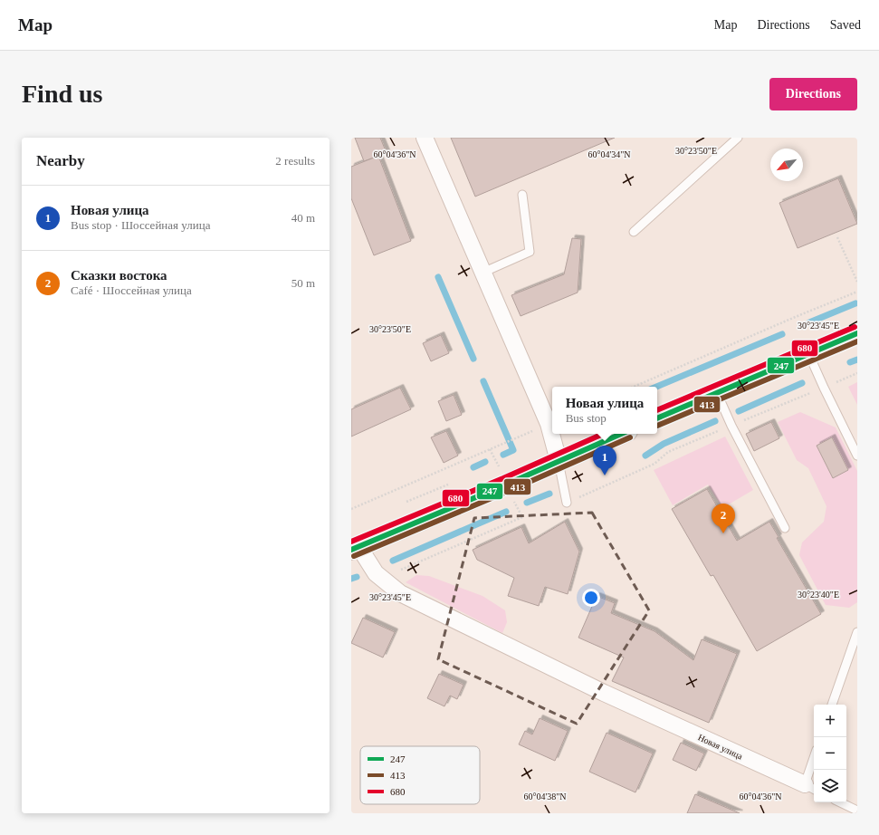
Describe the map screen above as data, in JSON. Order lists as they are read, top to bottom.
{
  "streets": {
    "street": ["Новая улица"]
  },
  "lines": ["transit line 680", "transit line 247", "transit line 413"],
  "legend": ["247", "413", "680"],
  "north": "bottom left",
  "page": {
    "header": "Map",
    "nav": ["Map", "Directions", "Saved"],
    "buttons": "Directions",
    "title": "Find us",
    "heading": ["Nearby", "2 results"],
    "list": [
      {
        "mark": "1",
        "name": "Новая улица",
        "note": "Bus stop · Шоссейная улица",
        "value": "40 m"
      },
      {
        "mark": "2",
        "name": "Сказки востока",
        "note": "Café · Шоссейная улица",
        "value": "50 m"
      }
    ],
    "popup": ["Новая улица", "Bus stop"],
    "pins": ["1", "2"],
    "map_buttons": ["+", "−"]
  },
  "coordinates": [
    "30°23'50\"E",
    "60°04'36\"N",
    "60°04'34\"N",
    "30°23'45\"E",
    "30°23'40\"E",
    "60°04'38\"N"
  ]
}
